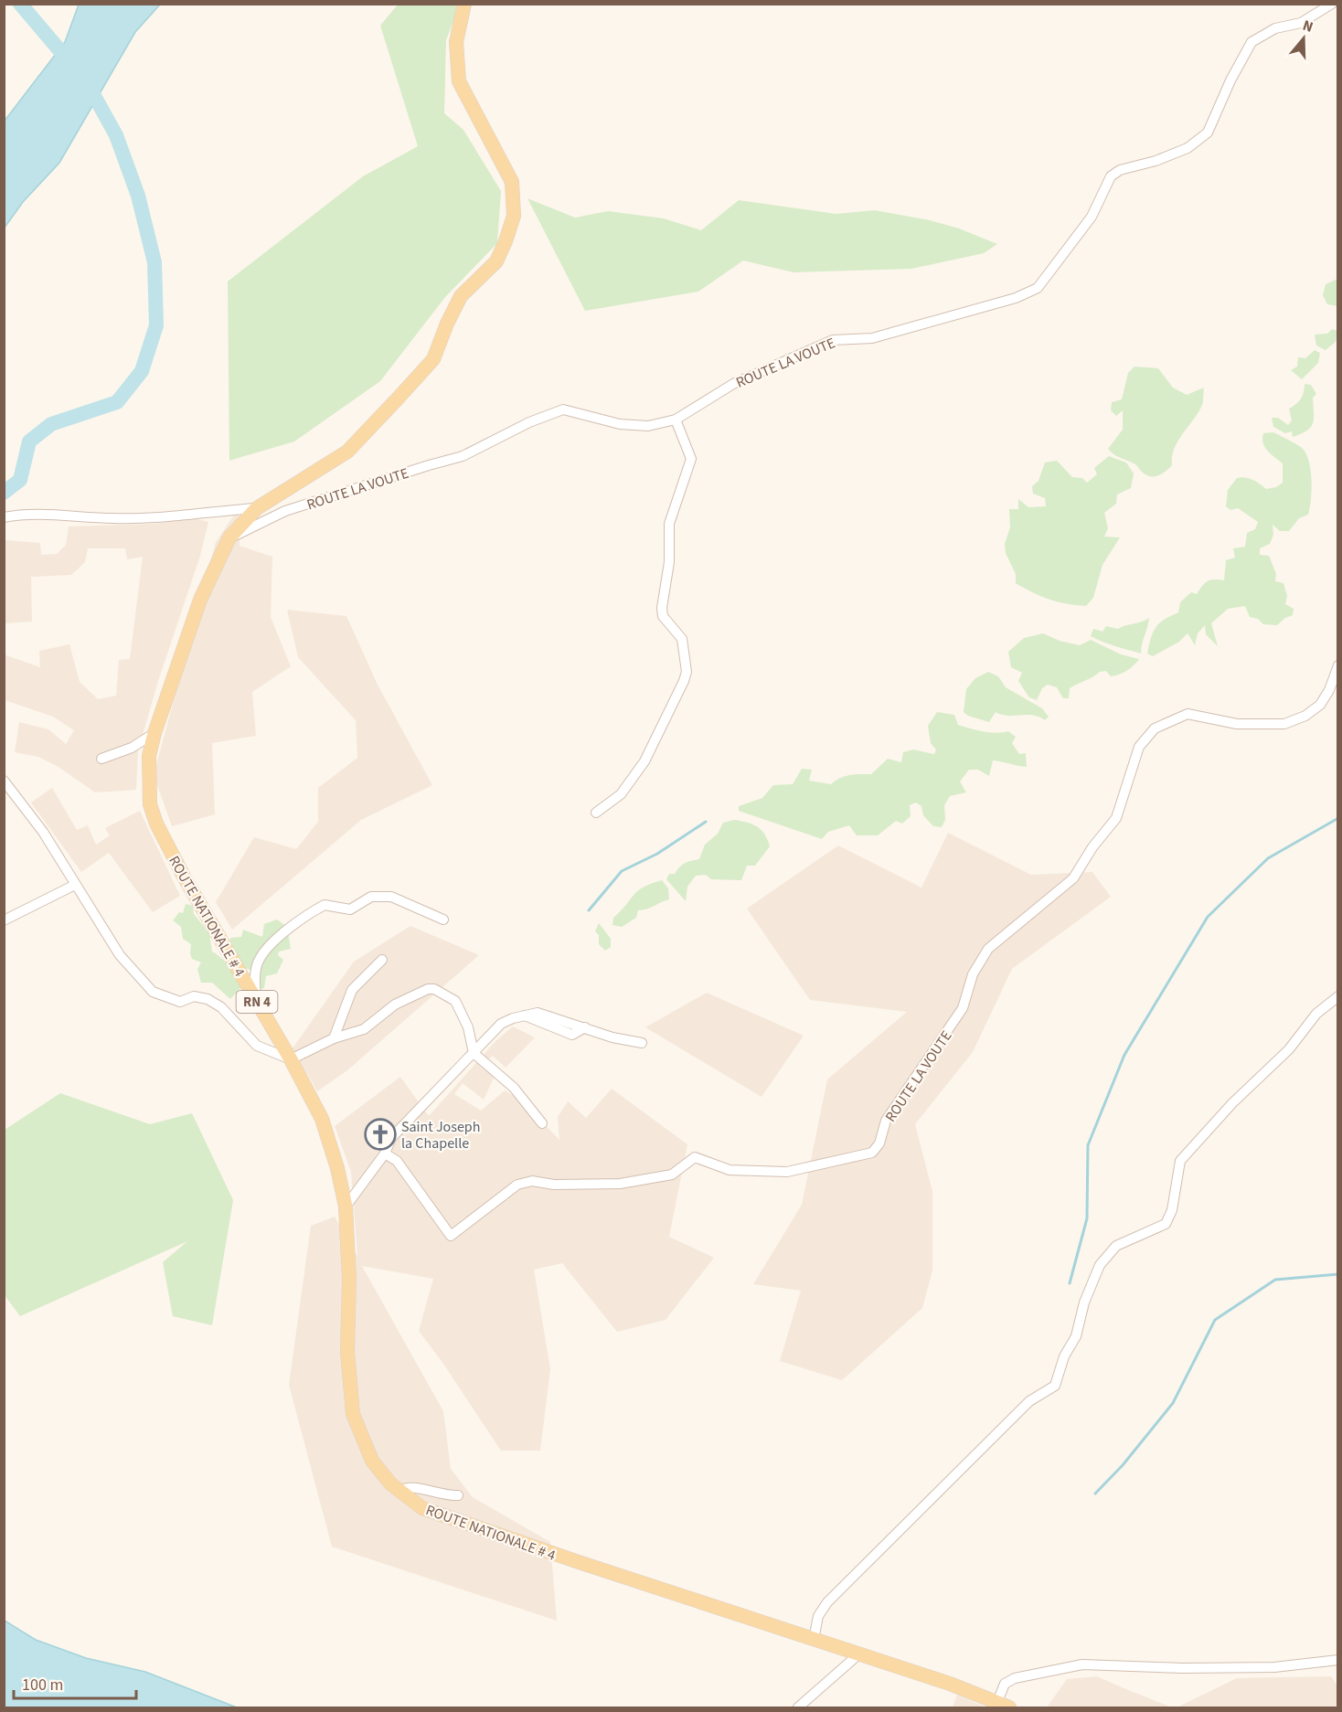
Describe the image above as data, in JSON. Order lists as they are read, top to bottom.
{
  "streets": {
    "main road": ["ROUTE NATIONALE # 4", "RN 4"],
    "street": ["ROUTE LA VOUTE"]
  },
  "crossings": [
    ["ROUTE LA VOUTE", "ROUTE NATIONALE # 4"]
  ],
  "places": {
    "church": ["Saint Joseph la Chapelle"]
  },
  "scale_bar": "100 m",
  "north": "top"
}
